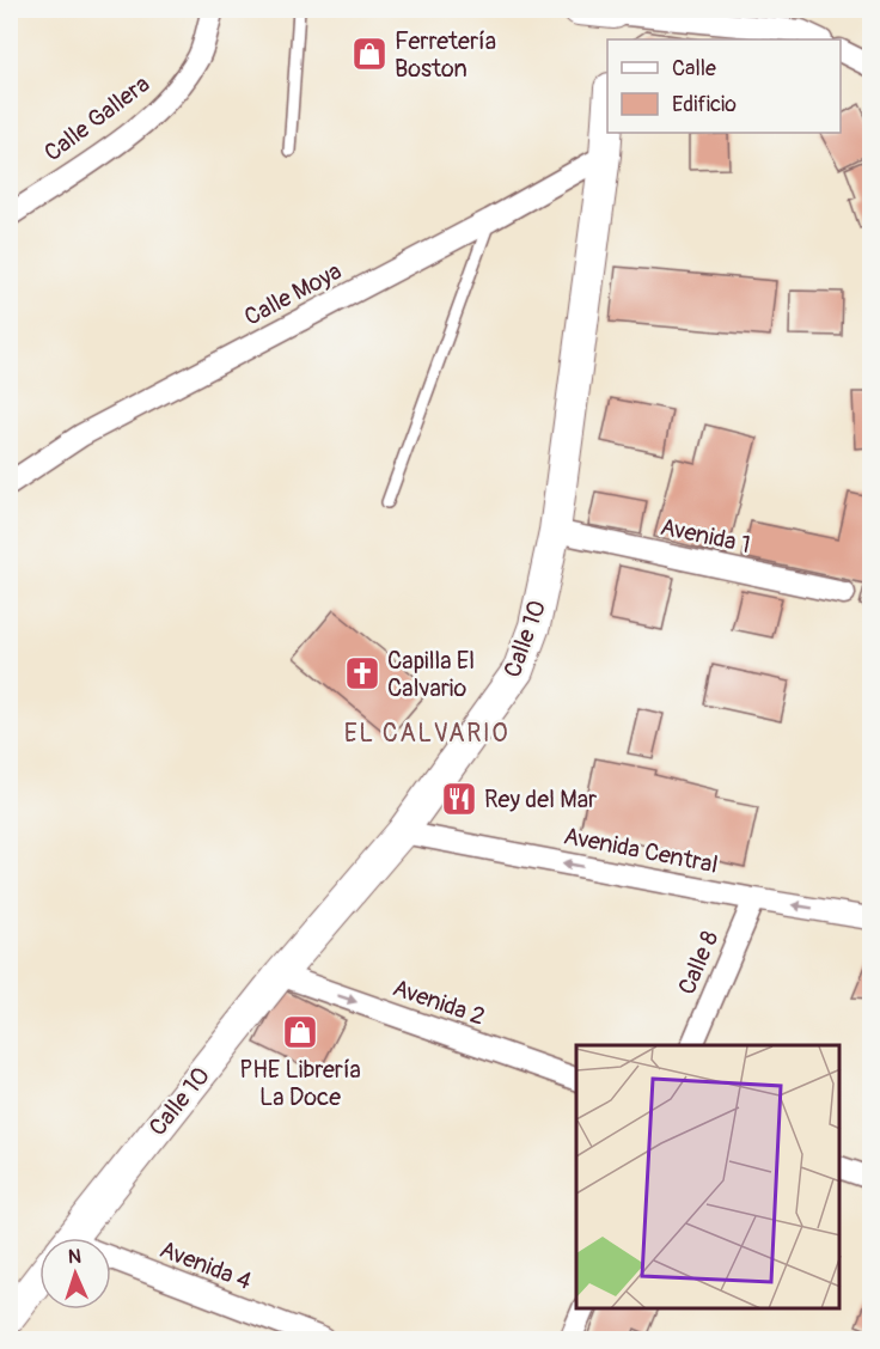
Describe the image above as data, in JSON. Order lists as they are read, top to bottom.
{
  "streets": {
    "street": [
      "Calle Gallera",
      "Calle Moya",
      "Avenida 1",
      "Calle 10",
      "Avenida Central",
      "Calle 8",
      "Avenida 2",
      "Avenida 4"
    ]
  },
  "crossings": [
    ["Calle Moya", "Calle 10"],
    ["Avenida 1", "Calle 10"],
    ["Calle 10", "Avenida Central"],
    ["Calle 10", "Avenida 2"],
    ["Avenida Central", "Calle 8"]
  ],
  "one_way": ["Avenida Central", "Avenida 2"],
  "districts": ["EL CALVARIO"],
  "places": {
    "shop": ["Ferretería Boston", "PHE Librería La Doce"],
    "church": ["Capilla El Calvario"],
    "restaurant": ["Rey del Mar"]
  },
  "legend": ["Calle", "Edificio"],
  "north": "top"
}
